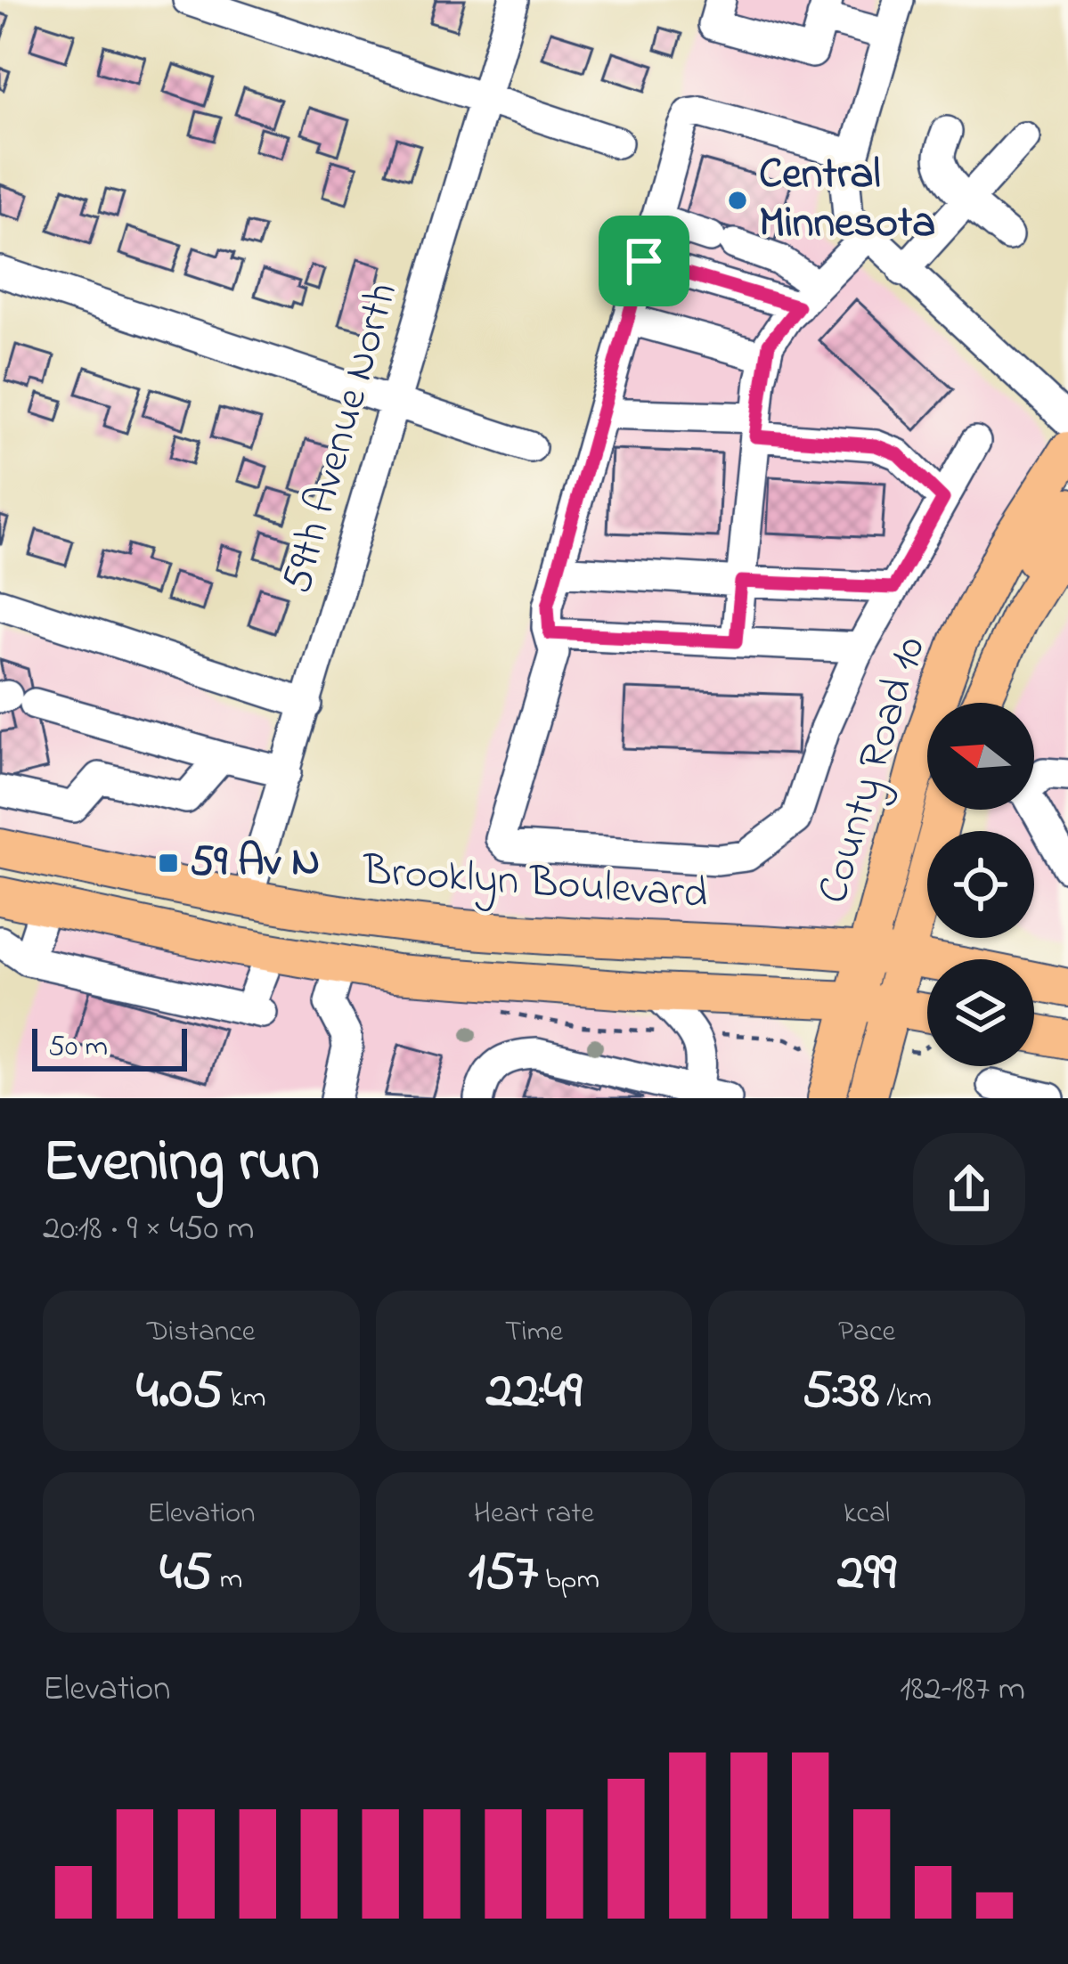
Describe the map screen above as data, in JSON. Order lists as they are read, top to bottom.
{
  "streets": {
    "main road": ["County Road 10", "Brooklyn Boulevard"],
    "street": ["59th Avenue North"]
  },
  "crossings": [
    ["59th Avenue North", "Brooklyn Boulevard"],
    ["County Road 10", "Brooklyn Boulevard"]
  ],
  "places": {
    "other": ["Central Minnesota"],
    "transit": ["59 Av N"]
  },
  "scale_bar": "50 m",
  "north": "left",
  "page": {
    "scale": "50 m",
    "heading": ["Evening run", "20:18 · 9 × 450 m"],
    "stats": [
      ["Distance", "4.05 km"],
      ["Time", "22:49"],
      ["Pace", "5:38 /km"],
      ["Elevation", "45 m"],
      ["Heart rate", "157 bpm"],
      ["kcal", "299"]
    ],
    "chart": ["Elevation", "182–187 m"]
  }
}
